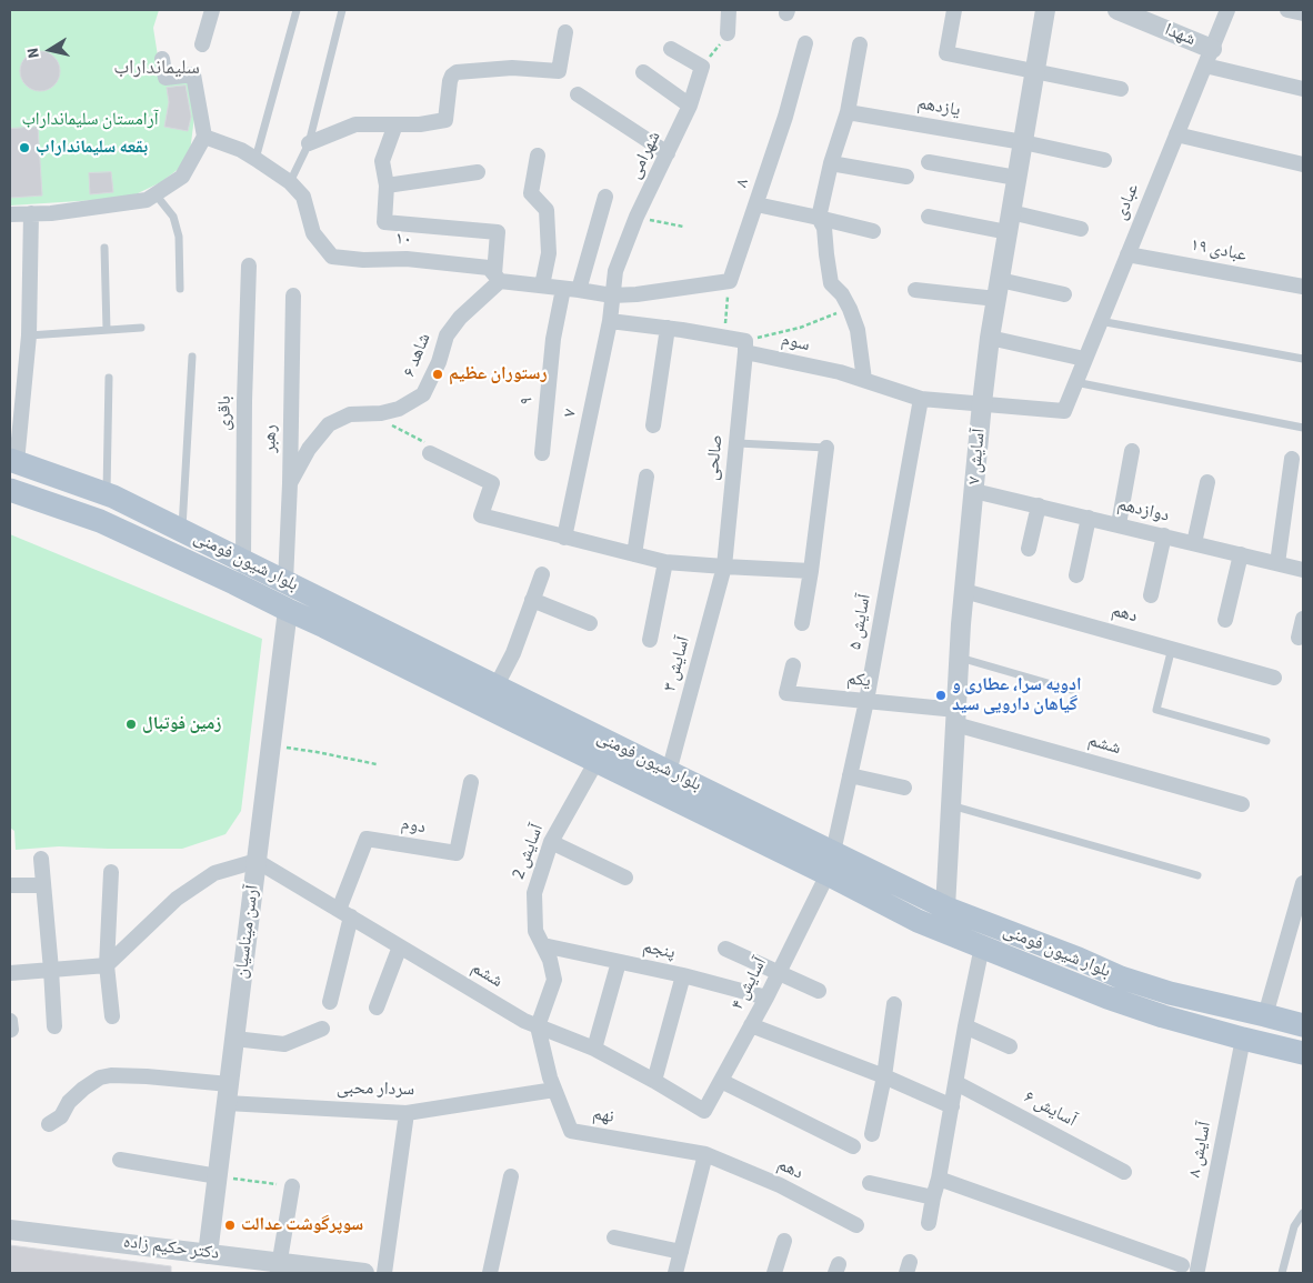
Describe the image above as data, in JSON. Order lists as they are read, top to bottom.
{
  "streets": {
    "main road": ["بلوار شیون فومنی"],
    "street": [
      "شهدا",
      "یازدهم",
      "شهرامی",
      "۸",
      "عبادی",
      "۱۰",
      "عبادی ۱۹",
      "سوم",
      "شاهد ۶",
      "۹",
      "باقری",
      "۷",
      "رهبر",
      "آسایش ۷",
      "صالحی",
      "دوازدهم",
      "دهم",
      "آسایش ۵",
      "آسایش ۳",
      "یکم",
      "ششم",
      "دوم",
      "آسایش 2",
      "آرسن میناسیان",
      "پنجم",
      "آسایش ۴",
      "سردار محبی",
      "آسایش ۶",
      "نهم",
      "آسایش ۸",
      "دکتر حکیم زاده"
    ]
  },
  "crossings": [
    ["شهدا", "عبادی"],
    ["یازدهم", "آسایش ۷"],
    ["شهرامی", "۱۰"],
    ["شهرامی", "۷"],
    ["۸", "۱۰"],
    ["عبادی", "عبادی ۱۹"],
    ["عبادی", "سوم"],
    ["۱۰", "شاهد ۶"],
    ["۱۰", "۹"],
    ["۱۰", "۷"],
    ["سوم", "۷"],
    ["سوم", "آسایش ۷"],
    ["سوم", "صالحی"],
    ["سوم", "آسایش ۵"],
    ["شاهد ۶", "رهبر"],
    ["باقری", "بلوار شیون فومنی"],
    ["رهبر", "بلوار شیون فومنی"],
    ["آسایش ۷", "دوازدهم"],
    ["آسایش ۷", "بلوار شیون فومنی"],
    ["آسایش ۷", "دهم"],
    ["آسایش ۷", "یکم"],
    ["آسایش ۷", "ششم"],
    ["صالحی", "آسایش ۳"],
    ["بلوار شیون فومنی", "آسایش ۵"],
    ["بلوار شیون فومنی", "آسایش ۳"],
    ["بلوار شیون فومنی", "آسایش 2"],
    ["بلوار شیون فومنی", "آرسن میناسیان"],
    ["بلوار شیون فومنی", "آسایش ۴"],
    ["بلوار شیون فومنی", "آسایش ۸"],
    ["دهم", "نهم"],
    ["آسایش ۵", "یکم"],
    ["یکم", "ششم"],
    ["ششم", "دوم"],
    ["ششم", "آسایش 2"],
    ["ششم", "آرسن میناسیان"],
    ["ششم", "آسایش ۴"],
    ["ششم", "نهم"],
    ["آسایش 2", "پنجم"],
    ["آسایش 2", "نهم"],
    ["آرسن میناسیان", "سردار محبی"],
    ["آرسن میناسیان", "دکتر حکیم زاده"],
    ["پنجم", "آسایش ۴"],
    ["سردار محبی", "نهم"]
  ],
  "districts": ["سلیمانداراب"],
  "parks": ["آرامستان سلیمانداراب"],
  "places": [
    "بقعه سلیمانداراب",
    "رستوران عظیم",
    "ادویه سرا، عطاری و گیاهان دارویی سید",
    "زمین فوتبال",
    "سوپرگوشت عدالت"
  ],
  "north": "left"
}
